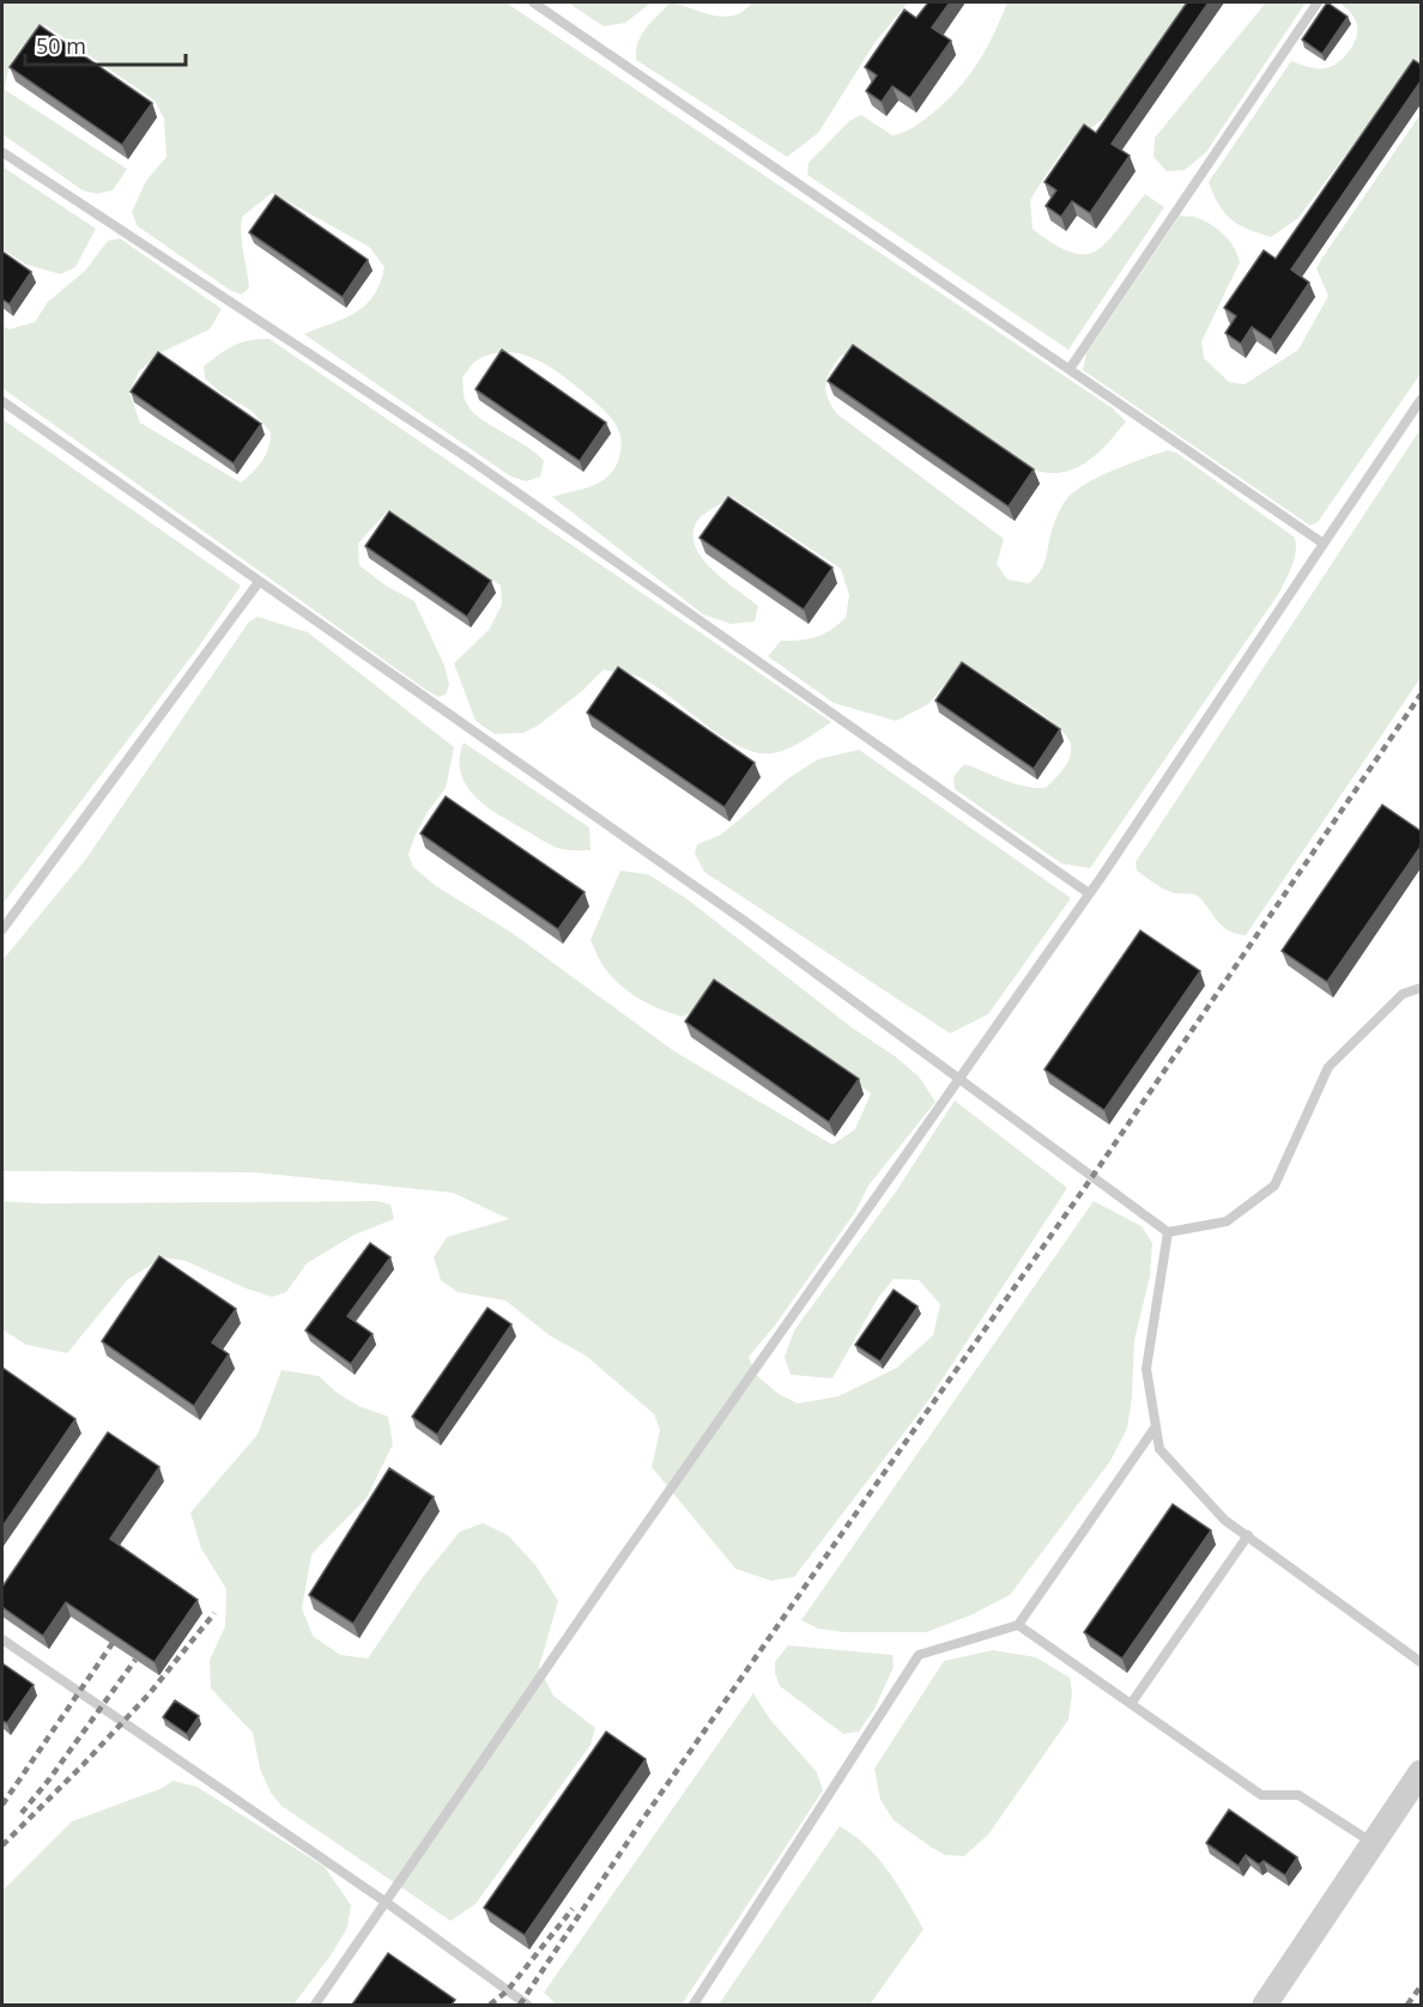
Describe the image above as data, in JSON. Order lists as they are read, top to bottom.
{
  "scale_bar": "50 m"
}
